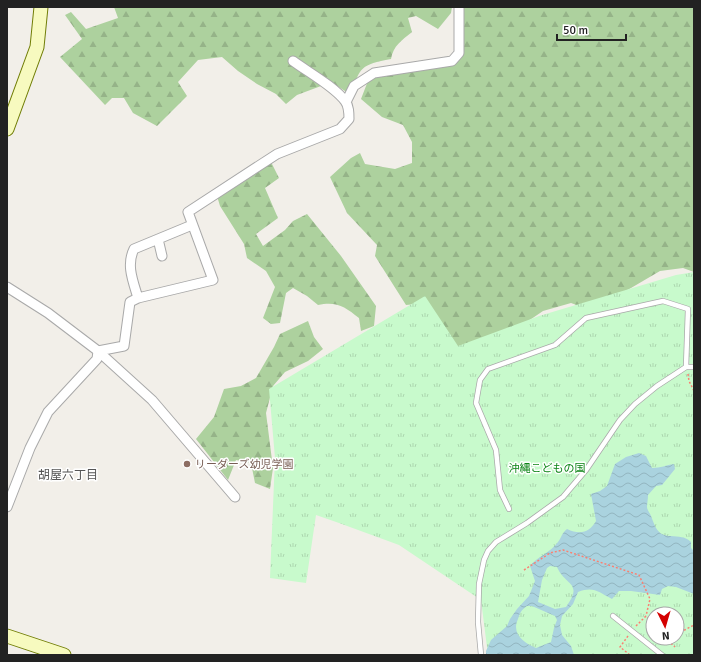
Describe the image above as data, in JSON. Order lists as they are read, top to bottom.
{
  "districts": ["胡屋六丁目"],
  "parks": ["沖縄こどもの国"],
  "places": ["リーダーズ幼児学園"],
  "scale_bar": "50 m",
  "north": "bottom"
}
